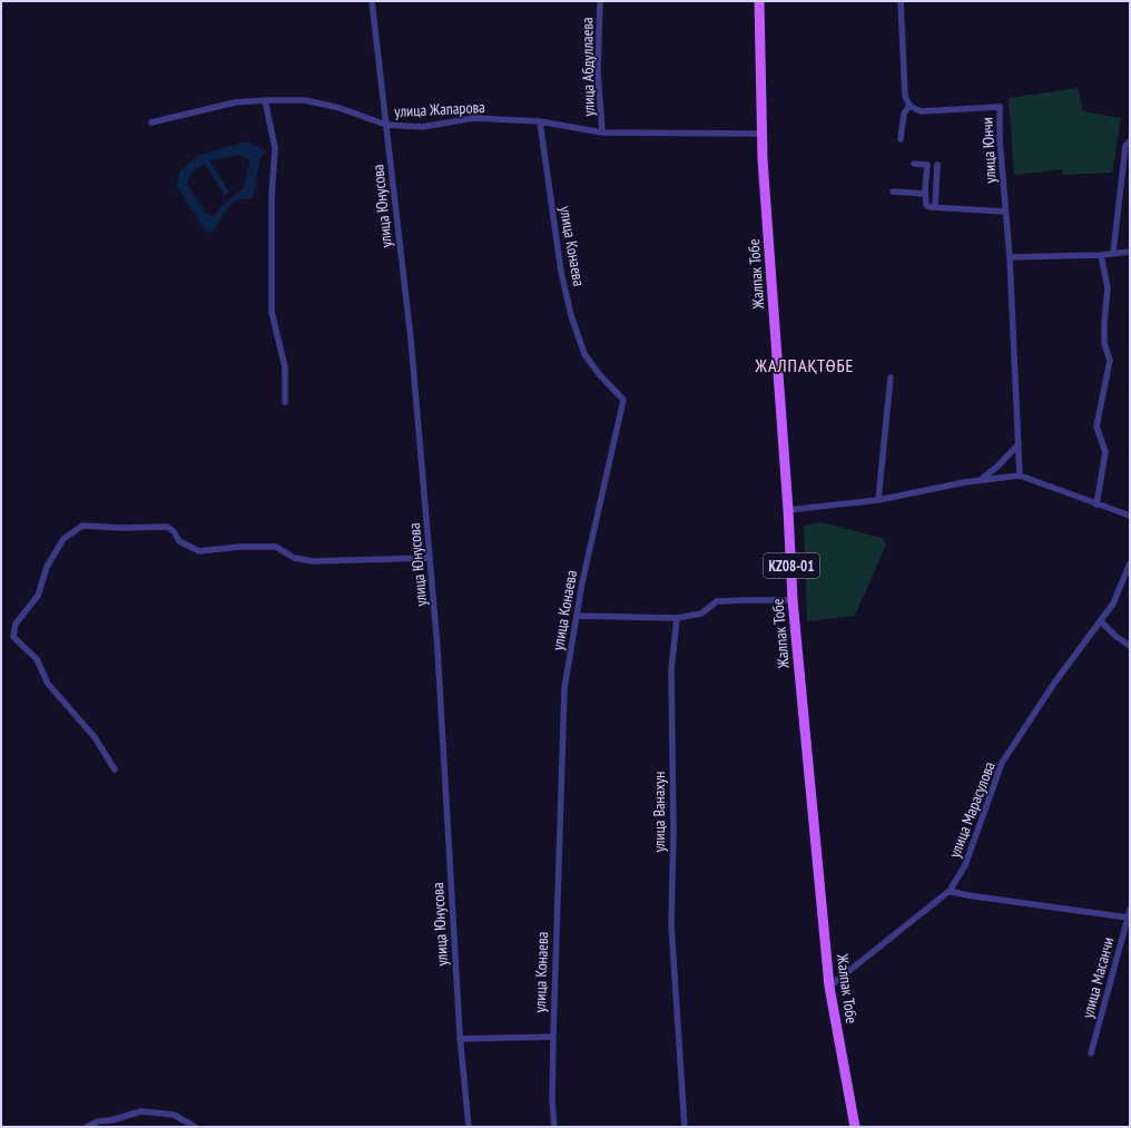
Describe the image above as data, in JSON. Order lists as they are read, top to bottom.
{
  "streets": {
    "main road": ["Жалпак Тобе", "KZ08-01"],
    "street": [
      "улица Абдуллаева",
      "улица Жапарова",
      "улица Юнчи",
      "улица Юнусова",
      "улица Конаева",
      "улица Марасулова",
      "улица Ванахун",
      "улица Масанчи"
    ]
  },
  "crossings": [
    ["улица Абдуллаева", "улица Жапарова"],
    ["улица Жапарова", "улица Юнусова"],
    ["улица Жапарова", "улица Конаева"],
    ["улица Жапарова", "Жалпак Тобе"],
    ["Жалпак Тобе", "улица Марасулова"]
  ],
  "districts": ["ЖАЛПАҚТӨБЕ"]
}
